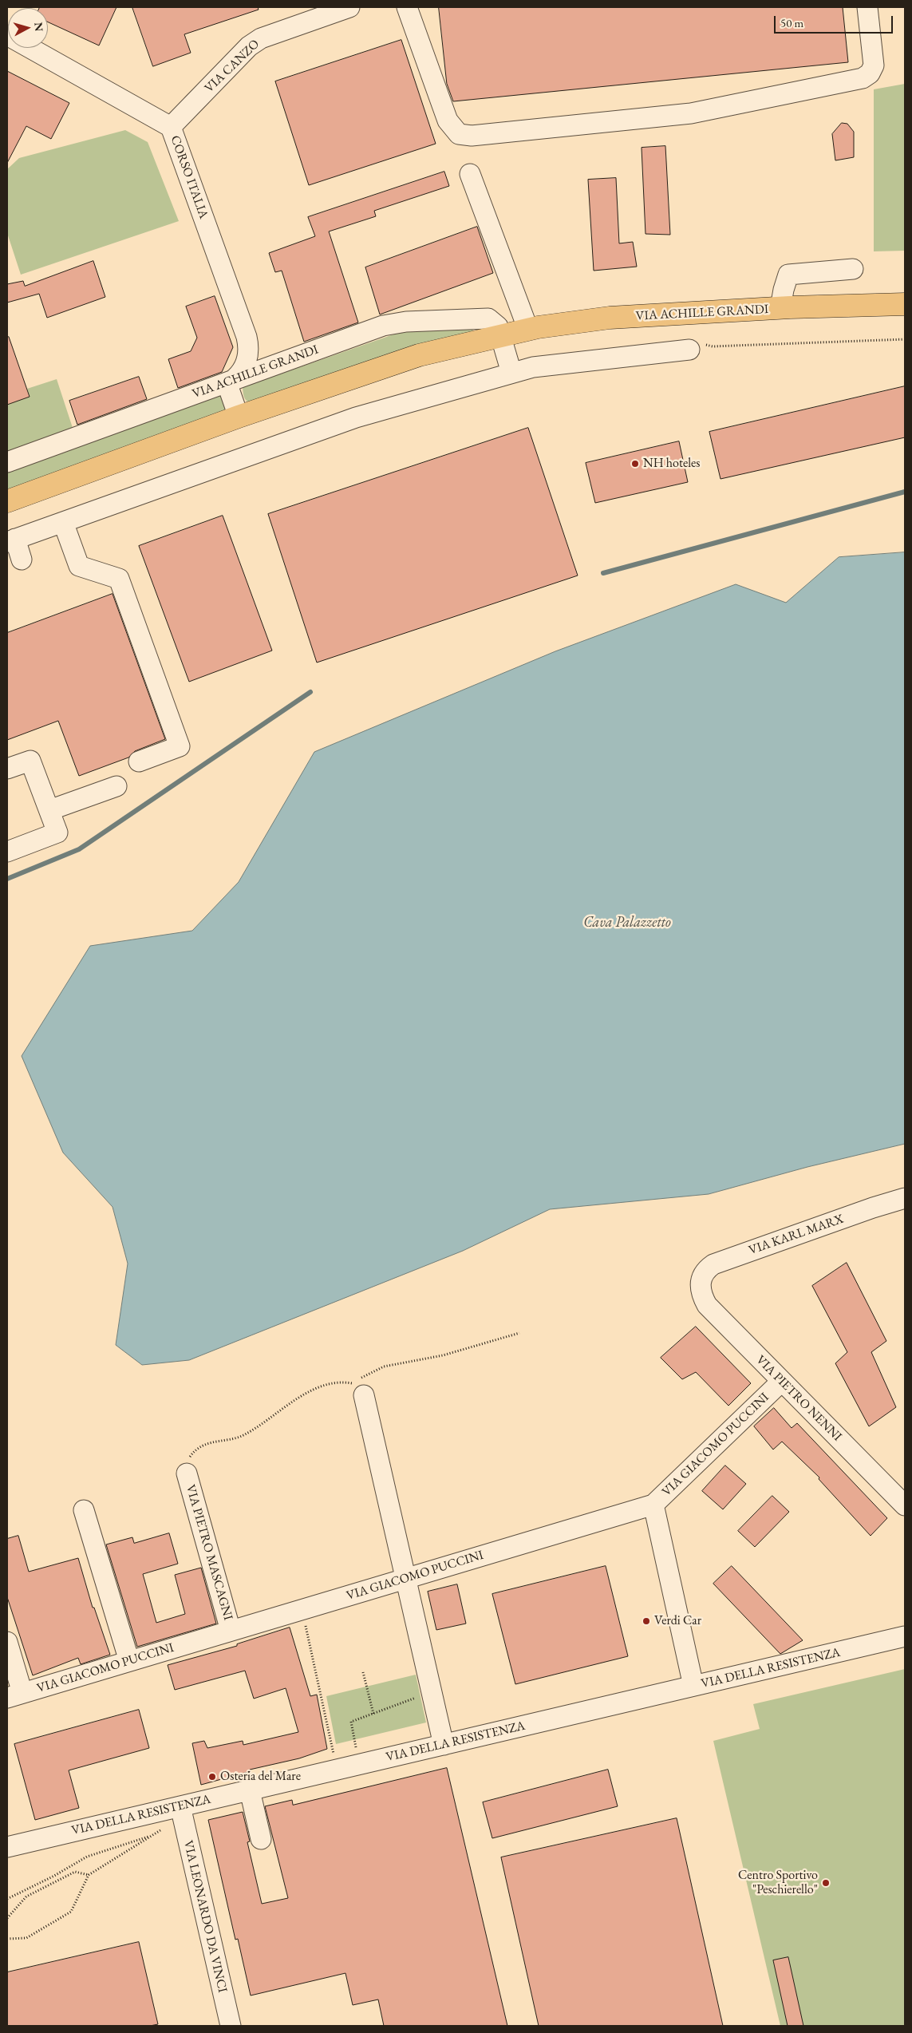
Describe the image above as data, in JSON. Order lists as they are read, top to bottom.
{
  "streets": {
    "main road": ["VIA ACHILLE GRANDI"],
    "street": [
      "VIA CANZO",
      "CORSO ITALIA",
      "VIA KARL MARX",
      "VIA PIETRO NENNI",
      "VIA GIACOMO PUCCINI",
      "VIA PIETRO MASCAGNI",
      "VIA DELLA RESISTENZA",
      "VIA LEONARDO DA VINCI"
    ]
  },
  "crossings": [
    ["VIA CANZO", "CORSO ITALIA"],
    ["CORSO ITALIA", "VIA ACHILLE GRANDI"],
    ["VIA KARL MARX", "VIA PIETRO NENNI"],
    ["VIA PIETRO NENNI", "VIA GIACOMO PUCCINI"],
    ["VIA GIACOMO PUCCINI", "VIA PIETRO MASCAGNI"],
    ["VIA DELLA RESISTENZA", "VIA LEONARDO DA VINCI"]
  ],
  "water": ["Cava Palazzetto"],
  "places": [
    "NH hoteles",
    "Verdi Car",
    "Osteria del Mare",
    "Centro Sportivo \"Peschierello\""
  ],
  "scale_bar": "50 m",
  "north": "right"
}
